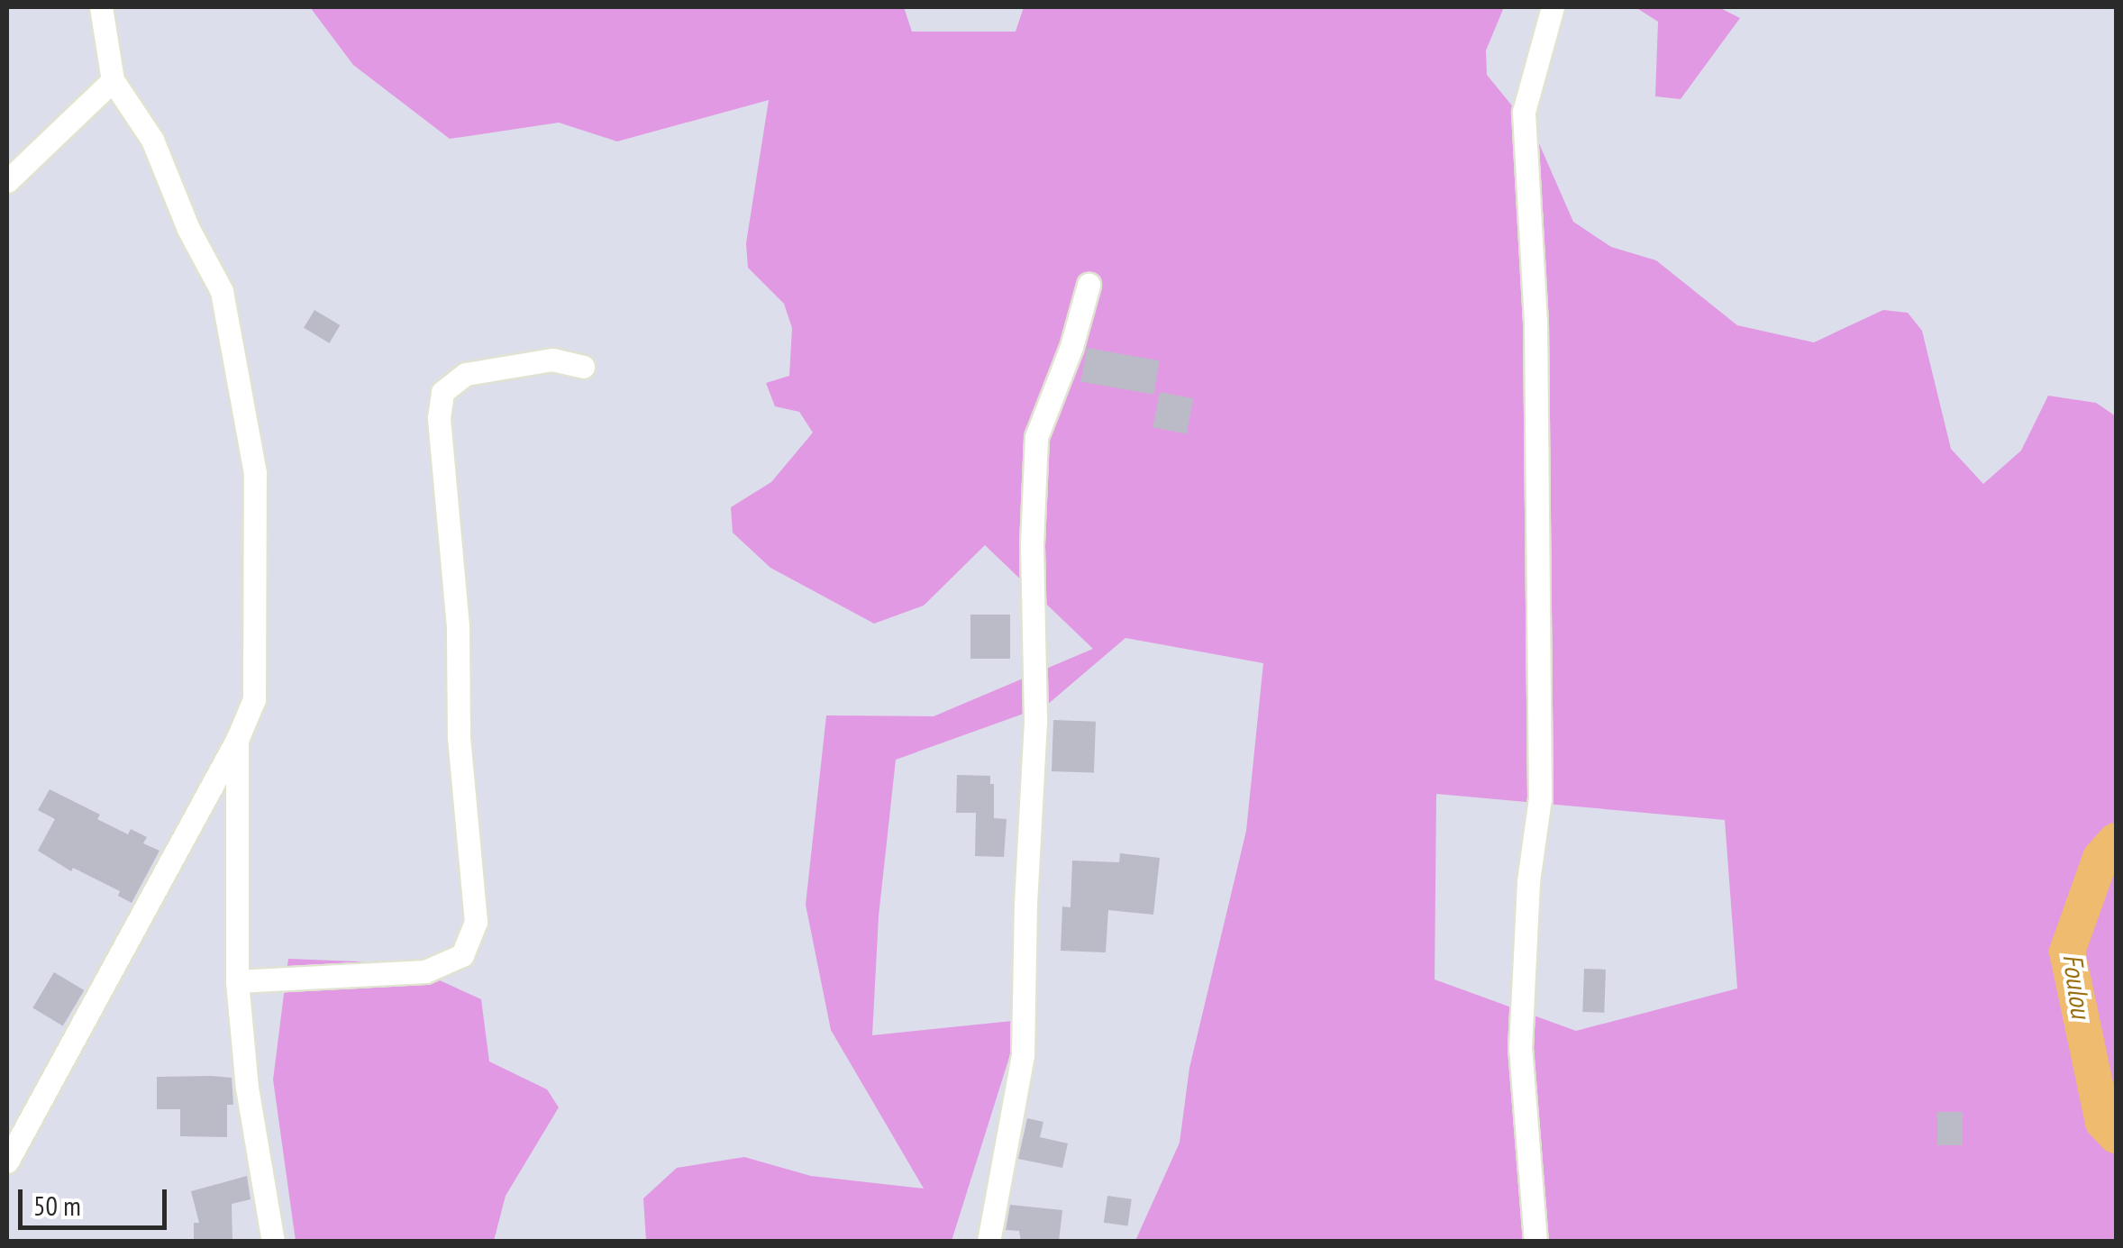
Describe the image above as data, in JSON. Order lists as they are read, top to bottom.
{
  "water": ["Foulou"],
  "scale_bar": "50 m"
}
